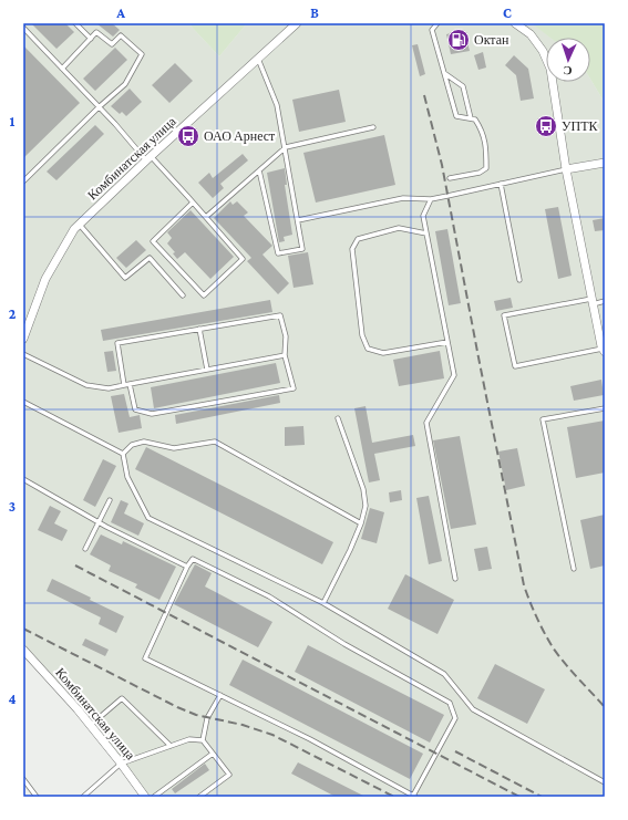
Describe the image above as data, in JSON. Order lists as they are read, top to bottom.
{
  "streets": {
    "street": ["Комбинатская улица"]
  },
  "places": {
    "fuel station": ["Октан"],
    "bus stop": ["УПТК", "ОАО Арнест"]
  },
  "north": "bottom",
  "grid": {
    "columns": ["A", "B", "C"],
    "rows": [
      "1",
      "2",
      "3",
      "4"
    ]
  }
}
